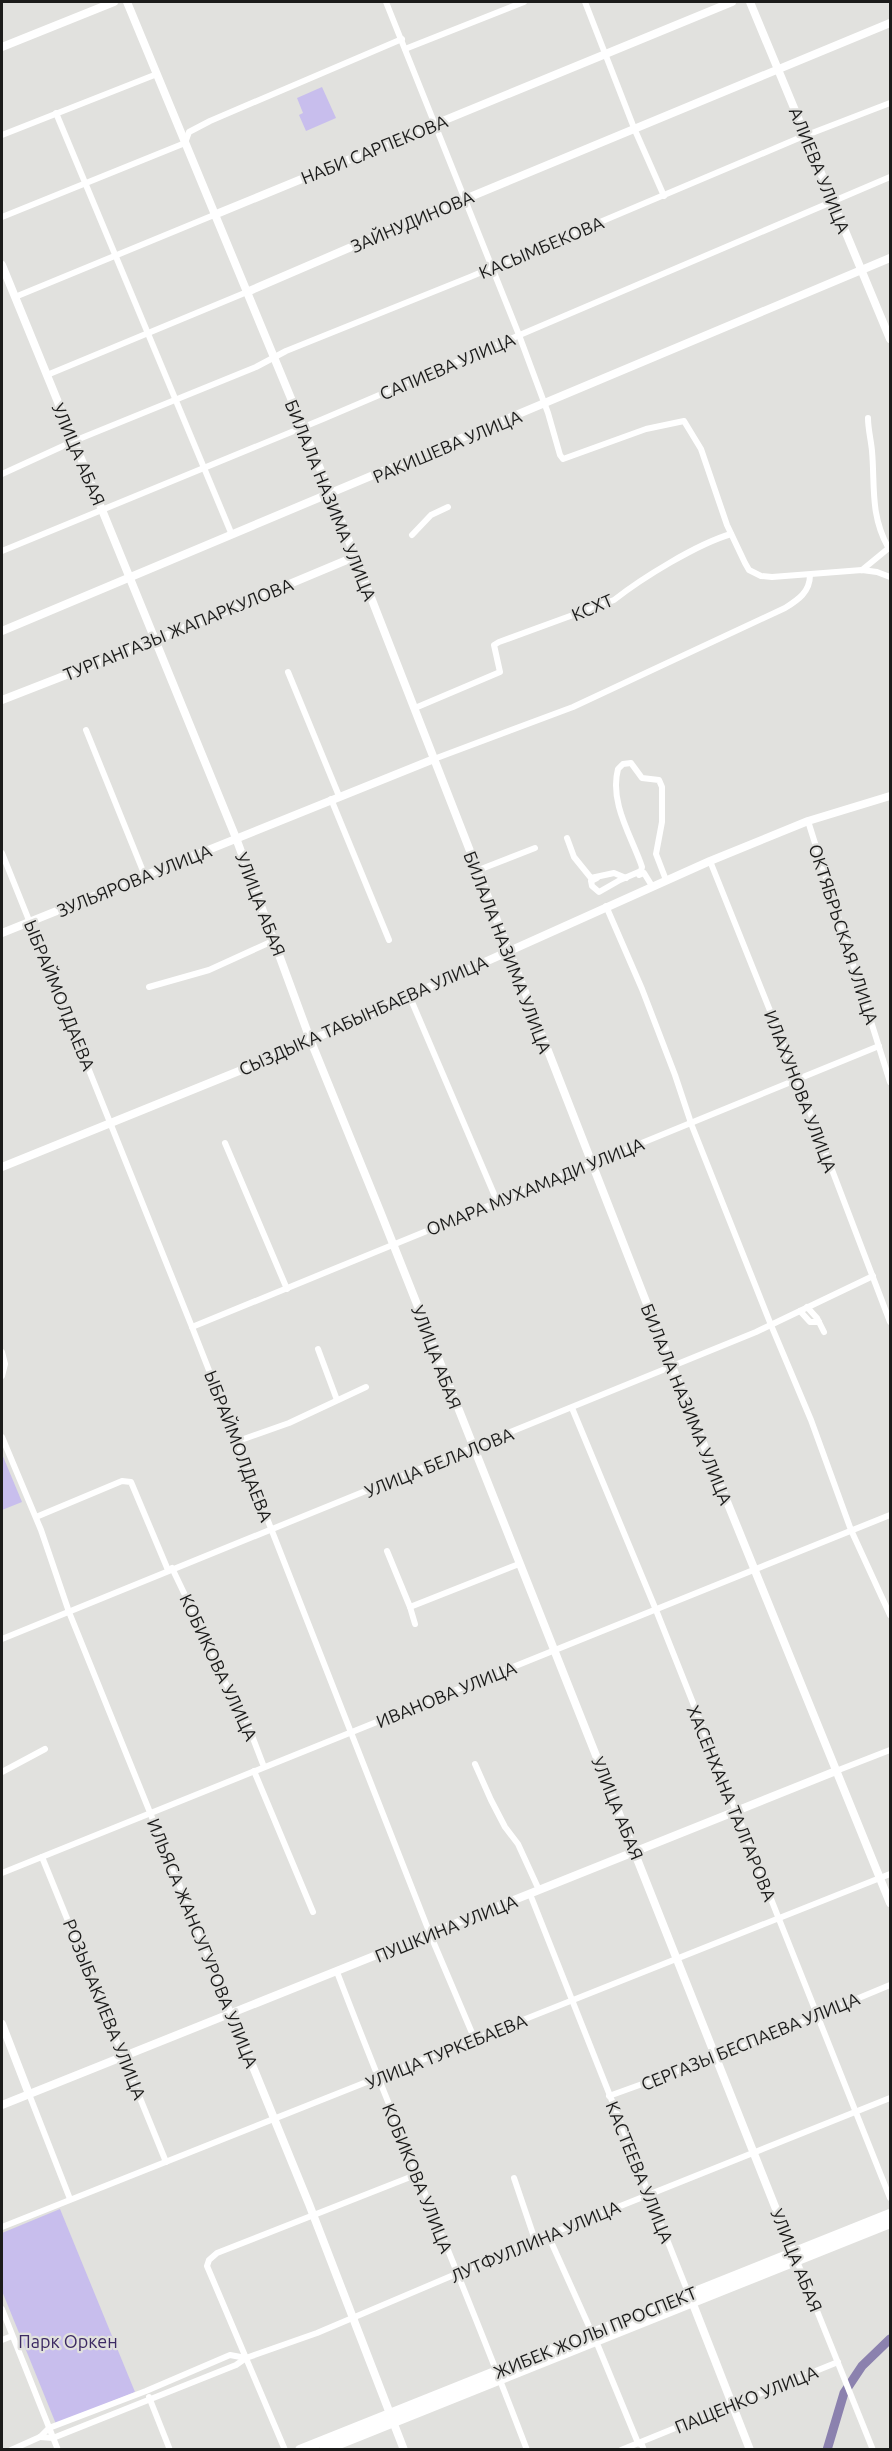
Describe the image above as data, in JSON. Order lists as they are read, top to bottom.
{
  "streets": {
    "highway": ["ЖИБЕК ЖОЛЫ ПРОСПЕКТ"],
    "street": [
      "НАБИ САРПЕКОВА",
      "АЛИЕВА УЛИЦА",
      "ЗАЙНУДИНОВА",
      "КАСЫМБЕКОВА",
      "САПИЕВА УЛИЦА",
      "РАКИШЕВА УЛИЦА",
      "УЛИЦА АБАЯ",
      "БИЛАЛА НАЗИМА УЛИЦА",
      "КСХТ",
      "ТУРГАНГАЗЫ ЖАПАРКУЛОВА",
      "ЗУЛЬЯРОВА УЛИЦА",
      "ОКТЯБРЬСКАЯ УЛИЦА",
      "ЫБРАЙМОЛДАЕВА",
      "СЫЗДЫКА ТАБЫНБАЕВА УЛИЦА",
      "ИЛАХУНОВА УЛИЦА",
      "ОМАРА МУХАМАДИ УЛИЦА",
      "УЛИЦА БЕЛАЛОВА",
      "КОБИКОВА УЛИЦА",
      "ИВАНОВА УЛИЦА",
      "ХАСЕНХАНА ТАЛГАРОВА",
      "ПУШКИНА УЛИЦА",
      "ИЛЬЯСА ЖАНСУГУРОВА УЛИЦА",
      "РОЗЫБАКИЕВА УЛИЦА",
      "СЕРГАЗЫ БЕСПАЕВА УЛИЦА",
      "УЛИЦА ТУРКЕБАЕВА",
      "КАСТЕЕВА УЛИЦА",
      "ЛУТФУЛЛИНА УЛИЦА",
      "ПАЩЕНКО УЛИЦА"
    ]
  },
  "crossings": [
    ["НАБИ САРПЕКОВА", "УЛИЦА АБАЯ"],
    ["НАБИ САРПЕКОВА", "БИЛАЛА НАЗИМА УЛИЦА"],
    ["АЛИЕВА УЛИЦА", "ЗАЙНУДИНОВА"],
    ["АЛИЕВА УЛИЦА", "КАСЫМБЕКОВА"],
    ["АЛИЕВА УЛИЦА", "САПИЕВА УЛИЦА"],
    ["АЛИЕВА УЛИЦА", "РАКИШЕВА УЛИЦА"],
    ["ЗАЙНУДИНОВА", "УЛИЦА АБАЯ"],
    ["ЗАЙНУДИНОВА", "БИЛАЛА НАЗИМА УЛИЦА"],
    ["КАСЫМБЕКОВА", "УЛИЦА АБАЯ"],
    ["КАСЫМБЕКОВА", "БИЛАЛА НАЗИМА УЛИЦА"],
    ["САПИЕВА УЛИЦА", "УЛИЦА АБАЯ"],
    ["САПИЕВА УЛИЦА", "БИЛАЛА НАЗИМА УЛИЦА"],
    ["РАКИШЕВА УЛИЦА", "УЛИЦА АБАЯ"],
    ["РАКИШЕВА УЛИЦА", "БИЛАЛА НАЗИМА УЛИЦА"],
    ["УЛИЦА АБАЯ", "ТУРГАНГАЗЫ ЖАПАРКУЛОВА"],
    ["УЛИЦА АБАЯ", "ЗУЛЬЯРОВА УЛИЦА"],
    ["УЛИЦА АБАЯ", "СЫЗДЫКА ТАБЫНБАЕВА УЛИЦА"],
    ["УЛИЦА АБАЯ", "ОМАРА МУХАМАДИ УЛИЦА"],
    ["УЛИЦА АБАЯ", "УЛИЦА БЕЛАЛОВА"],
    ["УЛИЦА АБАЯ", "ИВАНОВА УЛИЦА"],
    ["УЛИЦА АБАЯ", "ПУШКИНА УЛИЦА"],
    ["УЛИЦА АБАЯ", "СЕРГАЗЫ БЕСПАЕВА УЛИЦА"],
    ["УЛИЦА АБАЯ", "УЛИЦА ТУРКЕБАЕВА"],
    ["УЛИЦА АБАЯ", "ЛУТФУЛЛИНА УЛИЦА"],
    ["УЛИЦА АБАЯ", "ЖИБЕК ЖОЛЫ ПРОСПЕКТ"],
    ["УЛИЦА АБАЯ", "ПАЩЕНКО УЛИЦА"],
    ["БИЛАЛА НАЗИМА УЛИЦА", "КСХТ"],
    ["БИЛАЛА НАЗИМА УЛИЦА", "ТУРГАНГАЗЫ ЖАПАРКУЛОВА"],
    ["БИЛАЛА НАЗИМА УЛИЦА", "ЗУЛЬЯРОВА УЛИЦА"],
    ["БИЛАЛА НАЗИМА УЛИЦА", "СЫЗДЫКА ТАБЫНБАЕВА УЛИЦА"],
    ["БИЛАЛА НАЗИМА УЛИЦА", "ОМАРА МУХАМАДИ УЛИЦА"],
    ["БИЛАЛА НАЗИМА УЛИЦА", "УЛИЦА БЕЛАЛОВА"],
    ["БИЛАЛА НАЗИМА УЛИЦА", "ИВАНОВА УЛИЦА"],
    ["БИЛАЛА НАЗИМА УЛИЦА", "ПУШКИНА УЛИЦА"],
    ["БИЛАЛА НАЗИМА УЛИЦА", "УЛИЦА ТУРКЕБАЕВА"],
    ["ЗУЛЬЯРОВА УЛИЦА", "ЫБРАЙМОЛДАЕВА"],
    ["ОКТЯБРЬСКАЯ УЛИЦА", "СЫЗДЫКА ТАБЫНБАЕВА УЛИЦА"],
    ["ОКТЯБРЬСКАЯ УЛИЦА", "ОМАРА МУХАМАДИ УЛИЦА"],
    ["ЫБРАЙМОЛДАЕВА", "СЫЗДЫКА ТАБЫНБАЕВА УЛИЦА"],
    ["ЫБРАЙМОЛДАЕВА", "ОМАРА МУХАМАДИ УЛИЦА"],
    ["ЫБРАЙМОЛДАЕВА", "УЛИЦА БЕЛАЛОВА"],
    ["ЫБРАЙМОЛДАЕВА", "ИВАНОВА УЛИЦА"],
    ["ЫБРАЙМОЛДАЕВА", "ПУШКИНА УЛИЦА"],
    ["ЫБРАЙМОЛДАЕВА", "УЛИЦА ТУРКЕБАЕВА"],
    ["СЫЗДЫКА ТАБЫНБАЕВА УЛИЦА", "ИЛАХУНОВА УЛИЦА"],
    ["ИЛАХУНОВА УЛИЦА", "ОМАРА МУХАМАДИ УЛИЦА"],
    ["ИЛАХУНОВА УЛИЦА", "УЛИЦА БЕЛАЛОВА"],
    ["УЛИЦА БЕЛАЛОВА", "КОБИКОВА УЛИЦА"],
    ["УЛИЦА БЕЛАЛОВА", "ХАСЕНХАНА ТАЛГАРОВА"],
    ["УЛИЦА БЕЛАЛОВА", "ИЛЬЯСА ЖАНСУГУРОВА УЛИЦА"],
    ["КОБИКОВА УЛИЦА", "ИВАНОВА УЛИЦА"],
    ["КОБИКОВА УЛИЦА", "ПУШКИНА УЛИЦА"],
    ["КОБИКОВА УЛИЦА", "ИЛЬЯСА ЖАНСУГУРОВА УЛИЦА"],
    ["КОБИКОВА УЛИЦА", "УЛИЦА ТУРКЕБАЕВА"],
    ["КОБИКОВА УЛИЦА", "ЛУТФУЛЛИНА УЛИЦА"],
    ["КОБИКОВА УЛИЦА", "ЖИБЕК ЖОЛЫ ПРОСПЕКТ"],
    ["ИВАНОВА УЛИЦА", "ХАСЕНХАНА ТАЛГАРОВА"],
    ["ИВАНОВА УЛИЦА", "ИЛЬЯСА ЖАНСУГУРОВА УЛИЦА"],
    ["ИВАНОВА УЛИЦА", "РОЗЫБАКИЕВА УЛИЦА"],
    ["ХАСЕНХАНА ТАЛГАРОВА", "ПУШКИНА УЛИЦА"],
    ["ХАСЕНХАНА ТАЛГАРОВА", "СЕРГАЗЫ БЕСПАЕВА УЛИЦА"],
    ["ХАСЕНХАНА ТАЛГАРОВА", "УЛИЦА ТУРКЕБАЕВА"],
    ["ХАСЕНХАНА ТАЛГАРОВА", "ЛУТФУЛЛИНА УЛИЦА"],
    ["ПУШКИНА УЛИЦА", "ИЛЬЯСА ЖАНСУГУРОВА УЛИЦА"],
    ["ПУШКИНА УЛИЦА", "РОЗЫБАКИЕВА УЛИЦА"],
    ["ПУШКИНА УЛИЦА", "КАСТЕЕВА УЛИЦА"],
    ["ИЛЬЯСА ЖАНСУГУРОВА УЛИЦА", "УЛИЦА ТУРКЕБАЕВА"],
    ["ИЛЬЯСА ЖАНСУГУРОВА УЛИЦА", "ЛУТФУЛЛИНА УЛИЦА"],
    ["ИЛЬЯСА ЖАНСУГУРОВА УЛИЦА", "ЖИБЕК ЖОЛЫ ПРОСПЕКТ"],
    ["РОЗЫБАКИЕВА УЛИЦА", "УЛИЦА ТУРКЕБАЕВА"],
    ["СЕРГАЗЫ БЕСПАЕВА УЛИЦА", "КАСТЕЕВА УЛИЦА"],
    ["УЛИЦА ТУРКЕБАЕВА", "КАСТЕЕВА УЛИЦА"],
    ["КАСТЕЕВА УЛИЦА", "ЛУТФУЛЛИНА УЛИЦА"],
    ["КАСТЕЕВА УЛИЦА", "ЖИБЕК ЖОЛЫ ПРОСПЕКТ"],
    ["КАСТЕЕВА УЛИЦА", "ПАЩЕНКО УЛИЦА"]
  ],
  "parks": ["Парк Оркен"]
}
